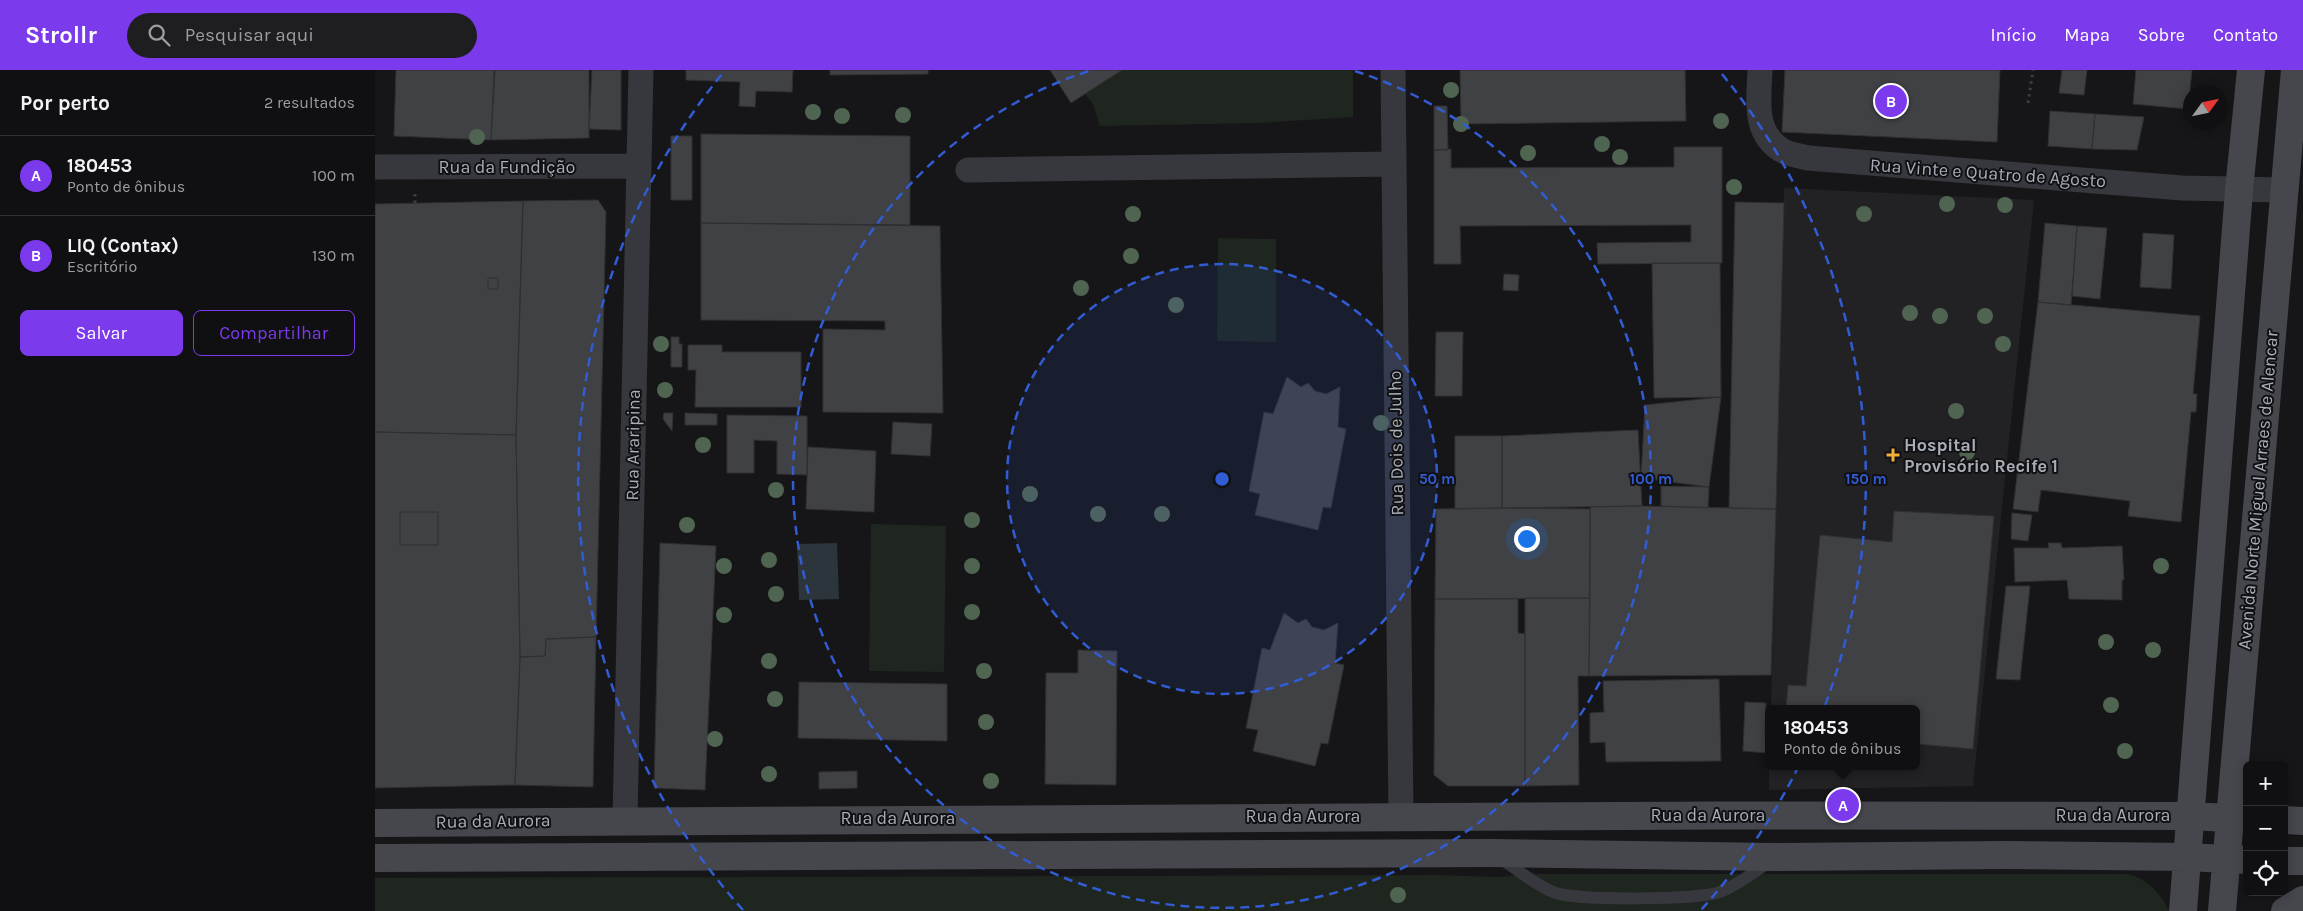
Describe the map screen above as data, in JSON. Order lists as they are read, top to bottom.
{
  "streets": {
    "main road": ["Avenida Norte Miguel Arraes de Alencar", "Rua da Aurora"],
    "street": [
      "Rua da Fundição",
      "Rua Vinte e Quatro de Agosto",
      "Rua Dois de Julho",
      "Rua Araripina"
    ]
  },
  "crossings": [
    ["Rua da Fundição", "Rua Araripina"],
    ["Rua Vinte e Quatro de Agosto", "Avenida Norte Miguel Arraes de Alencar"],
    ["Rua Dois de Julho", "Rua da Aurora"],
    ["Rua Araripina", "Rua da Aurora"],
    ["Avenida Norte Miguel Arraes de Alencar", "Rua da Aurora"]
  ],
  "places": {
    "health": ["Hospital Provisório Recife 1"]
  },
  "north": "top right",
  "page": {
    "header": "Strollr",
    "search": "Pesquisar aqui",
    "nav": [
      "Início",
      "Mapa",
      "Sobre",
      "Contato"
    ],
    "heading": ["Por perto", "2 resultados"],
    "pins": ["B", "A"],
    "list": [
      {
        "mark": "A",
        "name": "180453",
        "note": "Ponto de ônibus",
        "value": "100 m"
      },
      {
        "mark": "B",
        "name": "LIQ (Contax)",
        "note": "Escritório",
        "value": "130 m"
      }
    ],
    "buttons": ["Salvar", "Compartilhar"],
    "popup": ["180453", "Ponto de ônibus"],
    "map_buttons": ["+", "−"]
  },
  "rings": ["50 m", "100 m", "150 m"]
}
